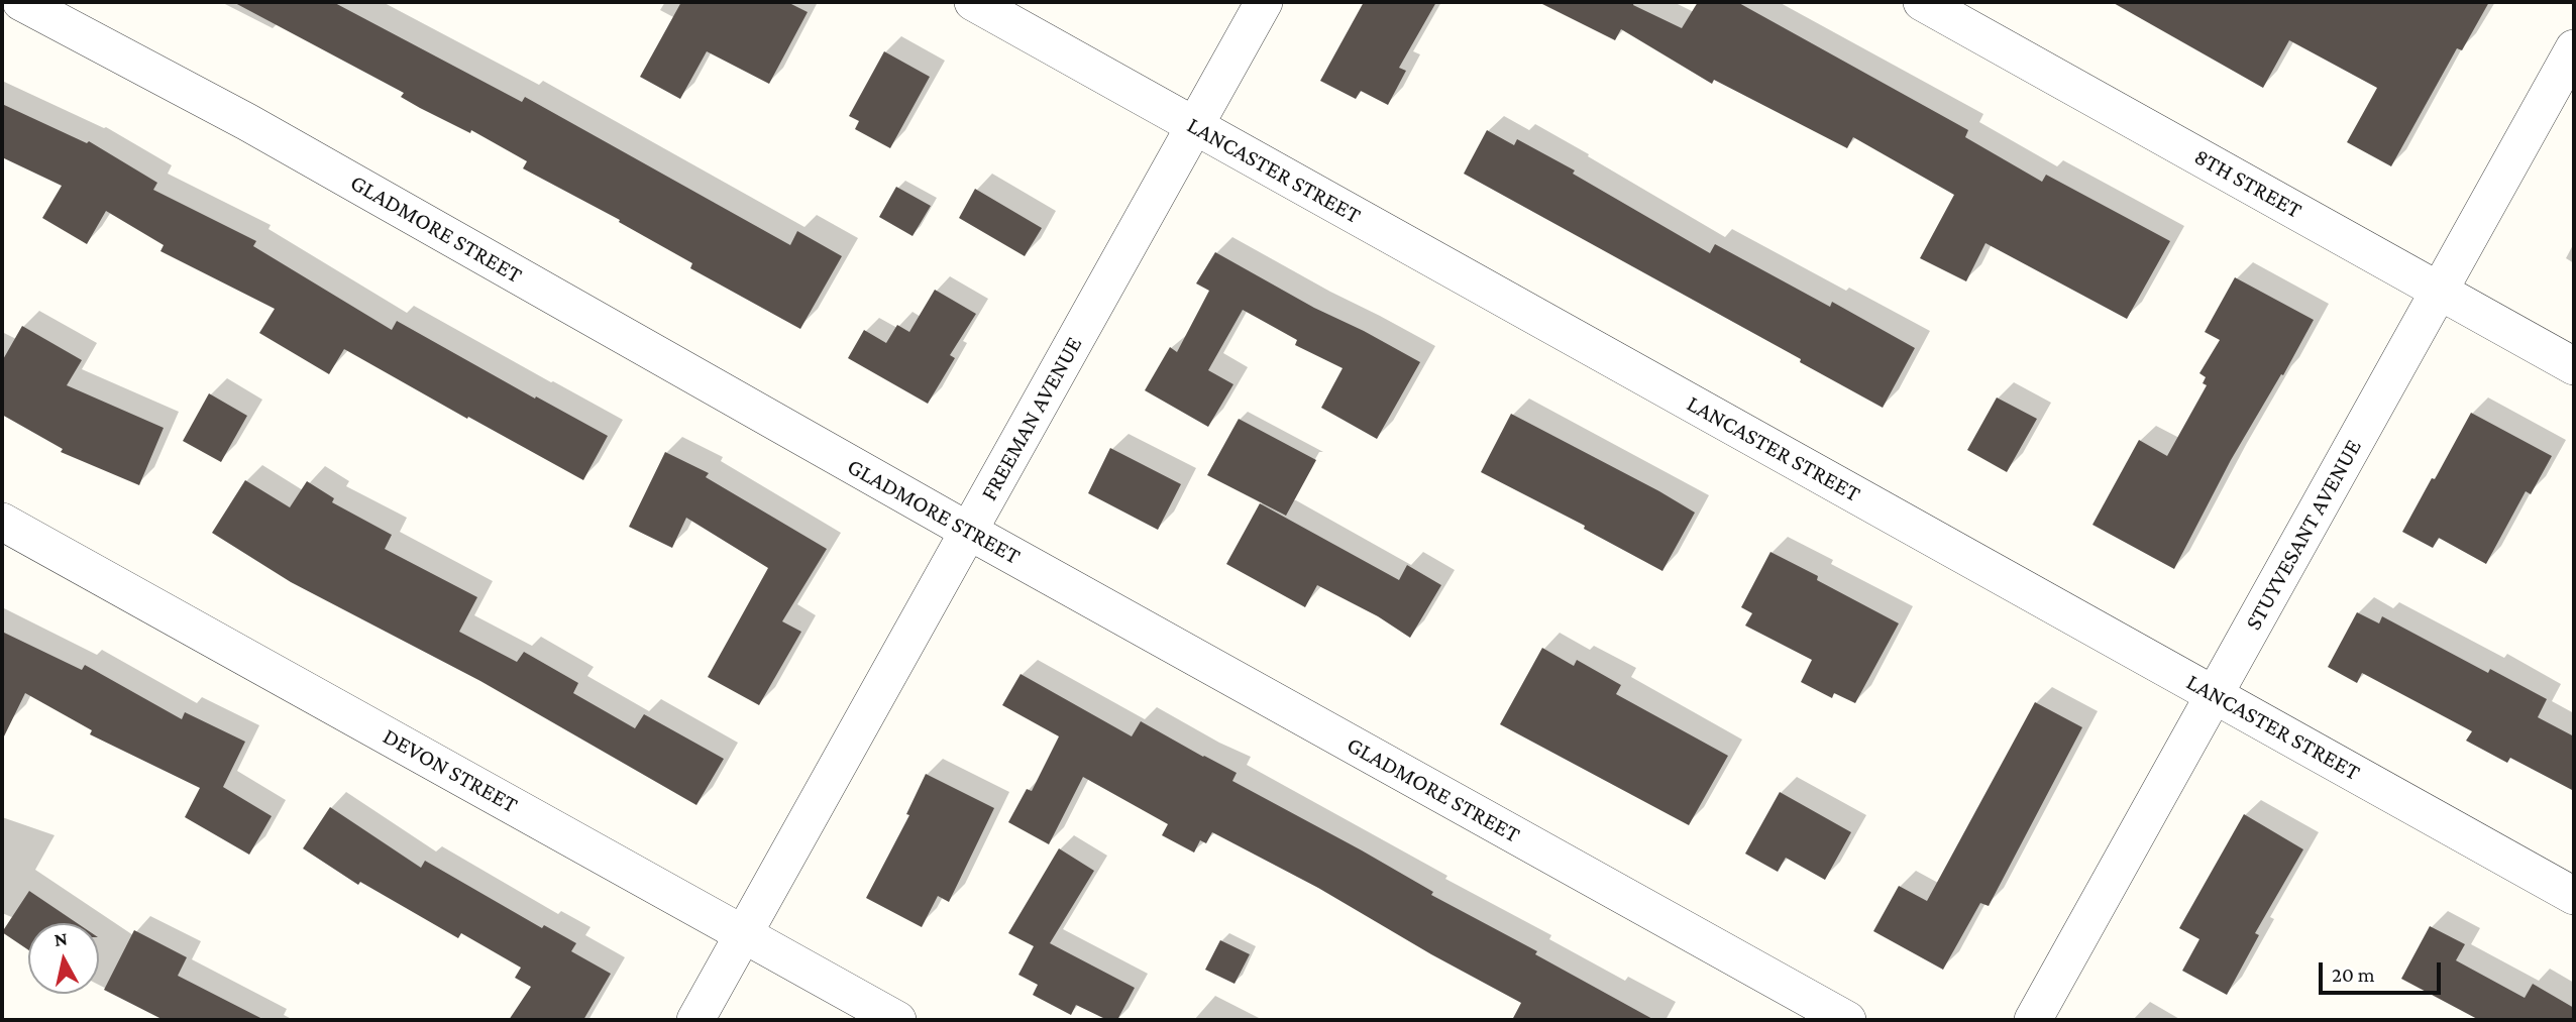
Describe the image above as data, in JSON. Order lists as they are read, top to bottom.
{
  "streets": {
    "street": [
      "LANCASTER STREET",
      "8TH STREET",
      "GLADMORE STREET",
      "FREEMAN AVENUE",
      "STUYVESANT AVENUE",
      "DEVON STREET"
    ]
  },
  "crossings": [
    ["LANCASTER STREET", "FREEMAN AVENUE"],
    ["LANCASTER STREET", "STUYVESANT AVENUE"],
    ["8TH STREET", "STUYVESANT AVENUE"],
    ["GLADMORE STREET", "FREEMAN AVENUE"],
    ["FREEMAN AVENUE", "DEVON STREET"]
  ],
  "scale_bar": "20 m",
  "north": "top"
}
